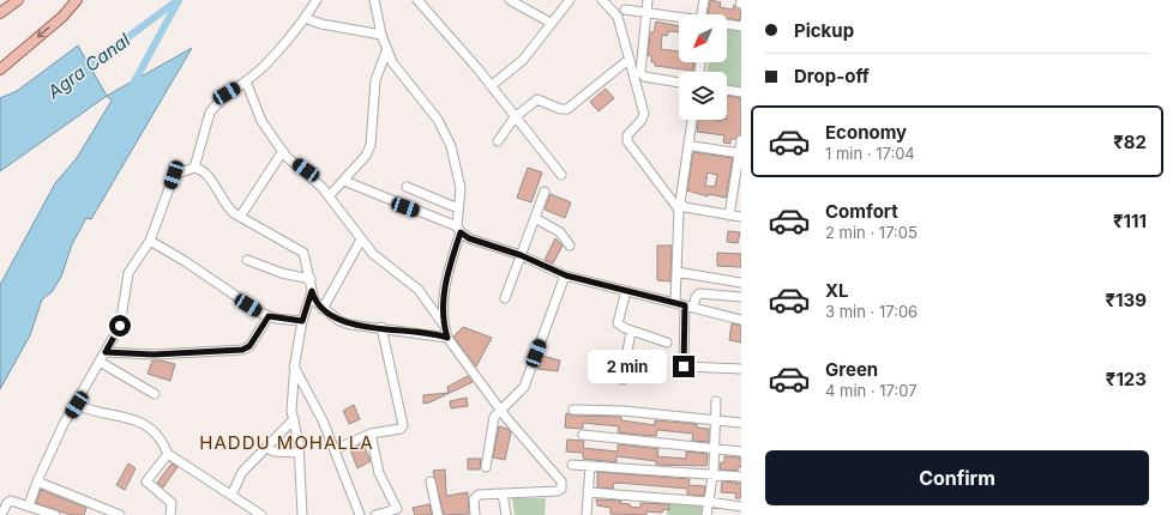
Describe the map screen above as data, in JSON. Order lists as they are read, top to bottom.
{
  "districts": ["HADDU MOHALLA"],
  "water": ["Agra Canal"],
  "north": "bottom left",
  "page": {
    "banner": ["Pickup", "Drop-off"],
    "list": [
      {
        "name": "Economy",
        "note": "1 min · 17:04",
        "value": "₹82"
      },
      {
        "name": "Comfort",
        "note": "2 min · 17:05",
        "value": "₹111"
      },
      {
        "name": "XL",
        "note": "3 min · 17:06",
        "value": "₹139"
      },
      {
        "name": "Green",
        "note": "4 min · 17:07",
        "value": "₹123"
      }
    ],
    "bubble": "2 min",
    "buttons": "Confirm"
  }
}
